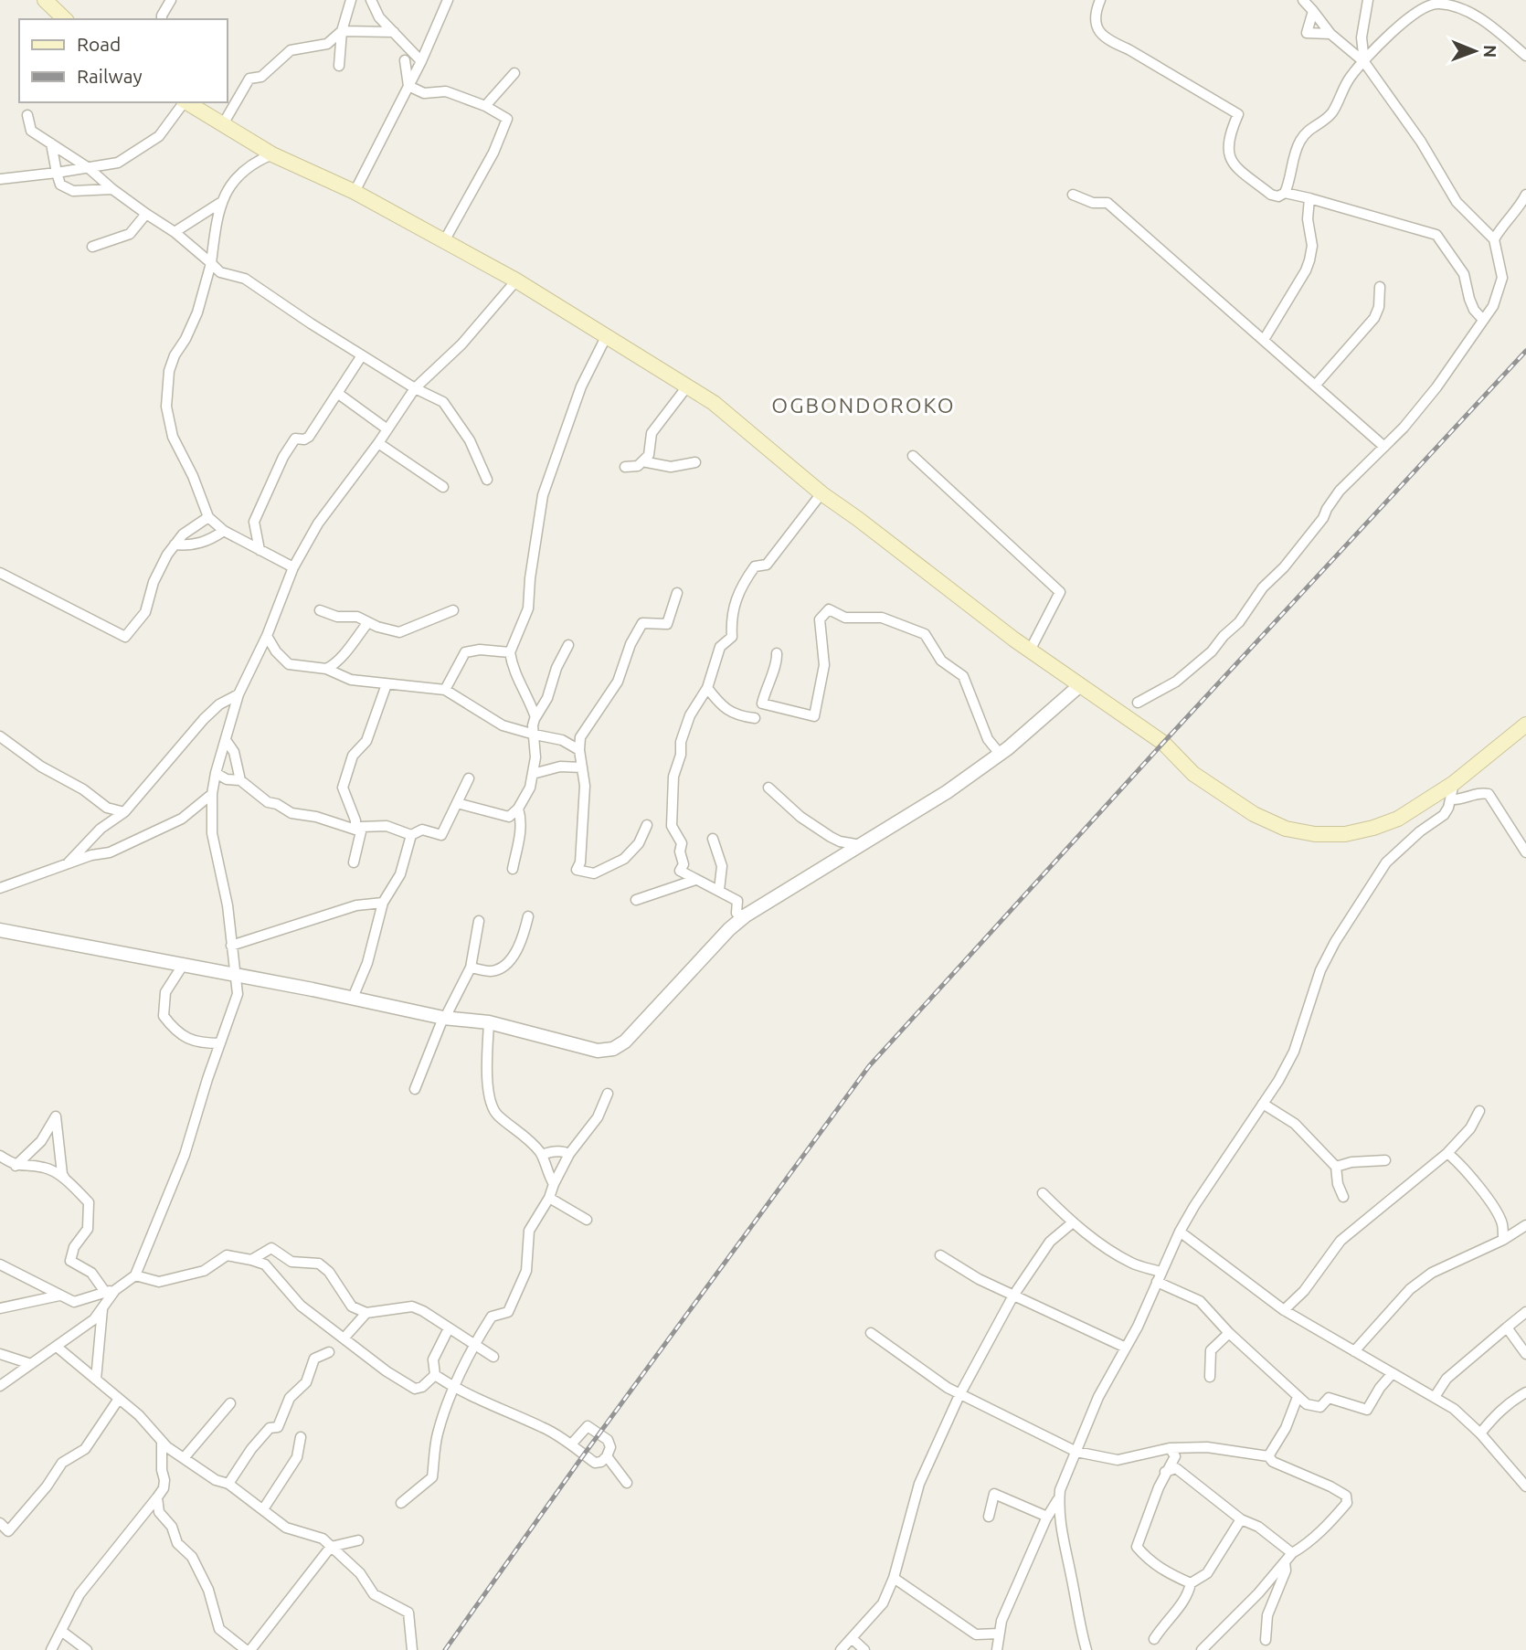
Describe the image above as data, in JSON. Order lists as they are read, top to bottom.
{
  "districts": ["OGBONDOROKO"],
  "legend": ["Road", "Railway"],
  "north": "right"
}
